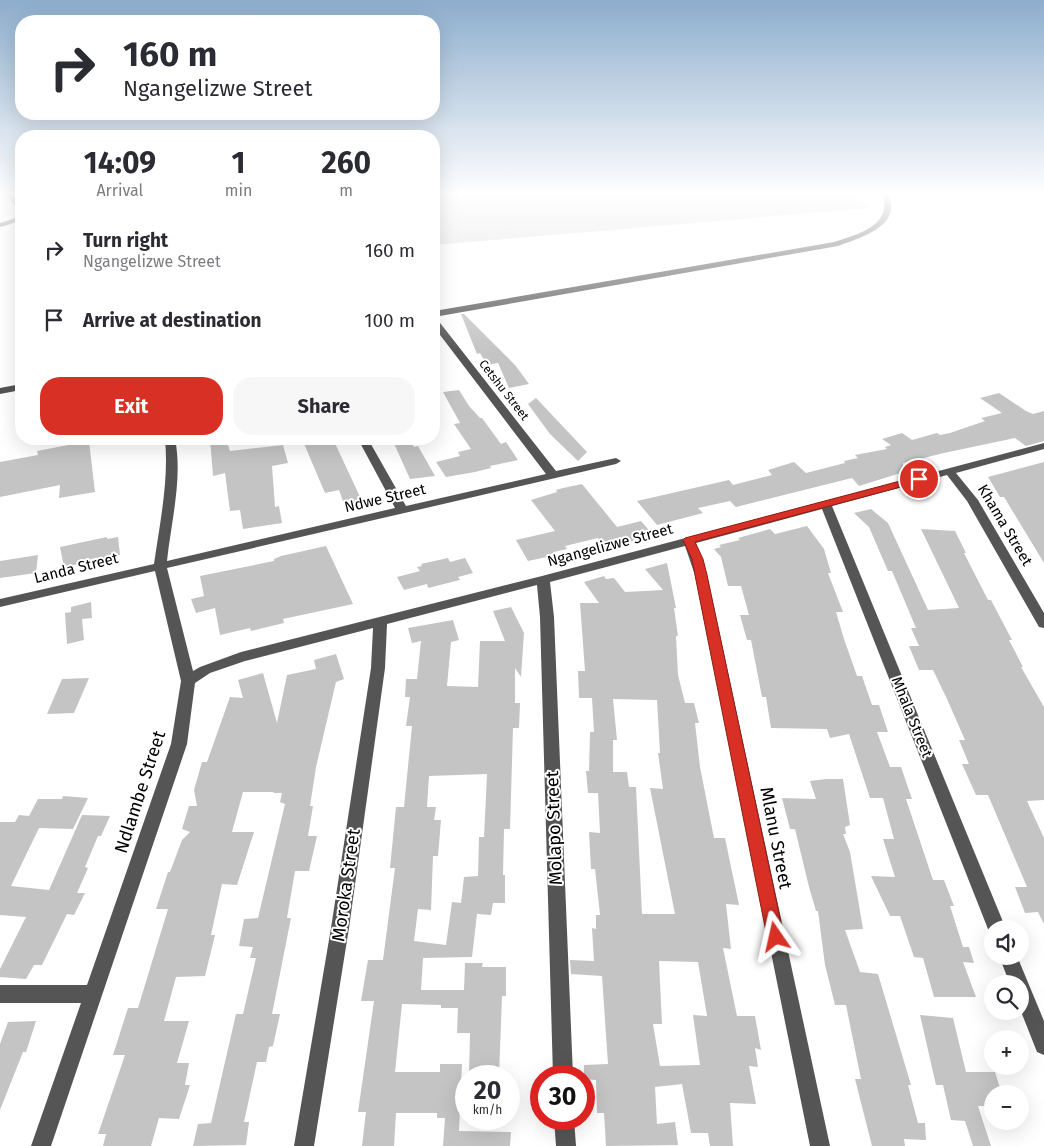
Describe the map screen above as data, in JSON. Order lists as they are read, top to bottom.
{
  "streets": {
    "street": [
      "Cetshu Street",
      "Ndwe Street",
      "Khama Street",
      "Ngangelizwe Street",
      "Landa Street",
      "Mhala Street",
      "Ndlambe Street",
      "Molapo Street",
      "Mlanu Street",
      "Moroka Street"
    ]
  },
  "crossings": [
    ["Cetshu Street", "Ndwe Street"],
    ["Ndwe Street", "Landa Street"],
    ["Ndwe Street", "Ndlambe Street"],
    ["Khama Street", "Ngangelizwe Street"],
    ["Ngangelizwe Street", "Mhala Street"],
    ["Ngangelizwe Street", "Ndlambe Street"],
    ["Ngangelizwe Street", "Molapo Street"],
    ["Ngangelizwe Street", "Mlanu Street"],
    ["Ngangelizwe Street", "Moroka Street"],
    ["Landa Street", "Ndlambe Street"]
  ],
  "page": {
    "turn": ["160 m", "Ngangelizwe Street"],
    "eta": [
      "14:09",
      "Arrival",
      "1",
      "min",
      "260",
      "m"
    ],
    "list": [
      {
        "name": "Turn right",
        "note": "Ngangelizwe Street",
        "value": "160 m"
      },
      {
        "name": "Arrive at destination",
        "value": "100 m"
      }
    ],
    "buttons": ["Exit", "Share"],
    "map_buttons": ["+", "−"],
    "speed": "20 km/h",
    "limit": "30"
  }
}
